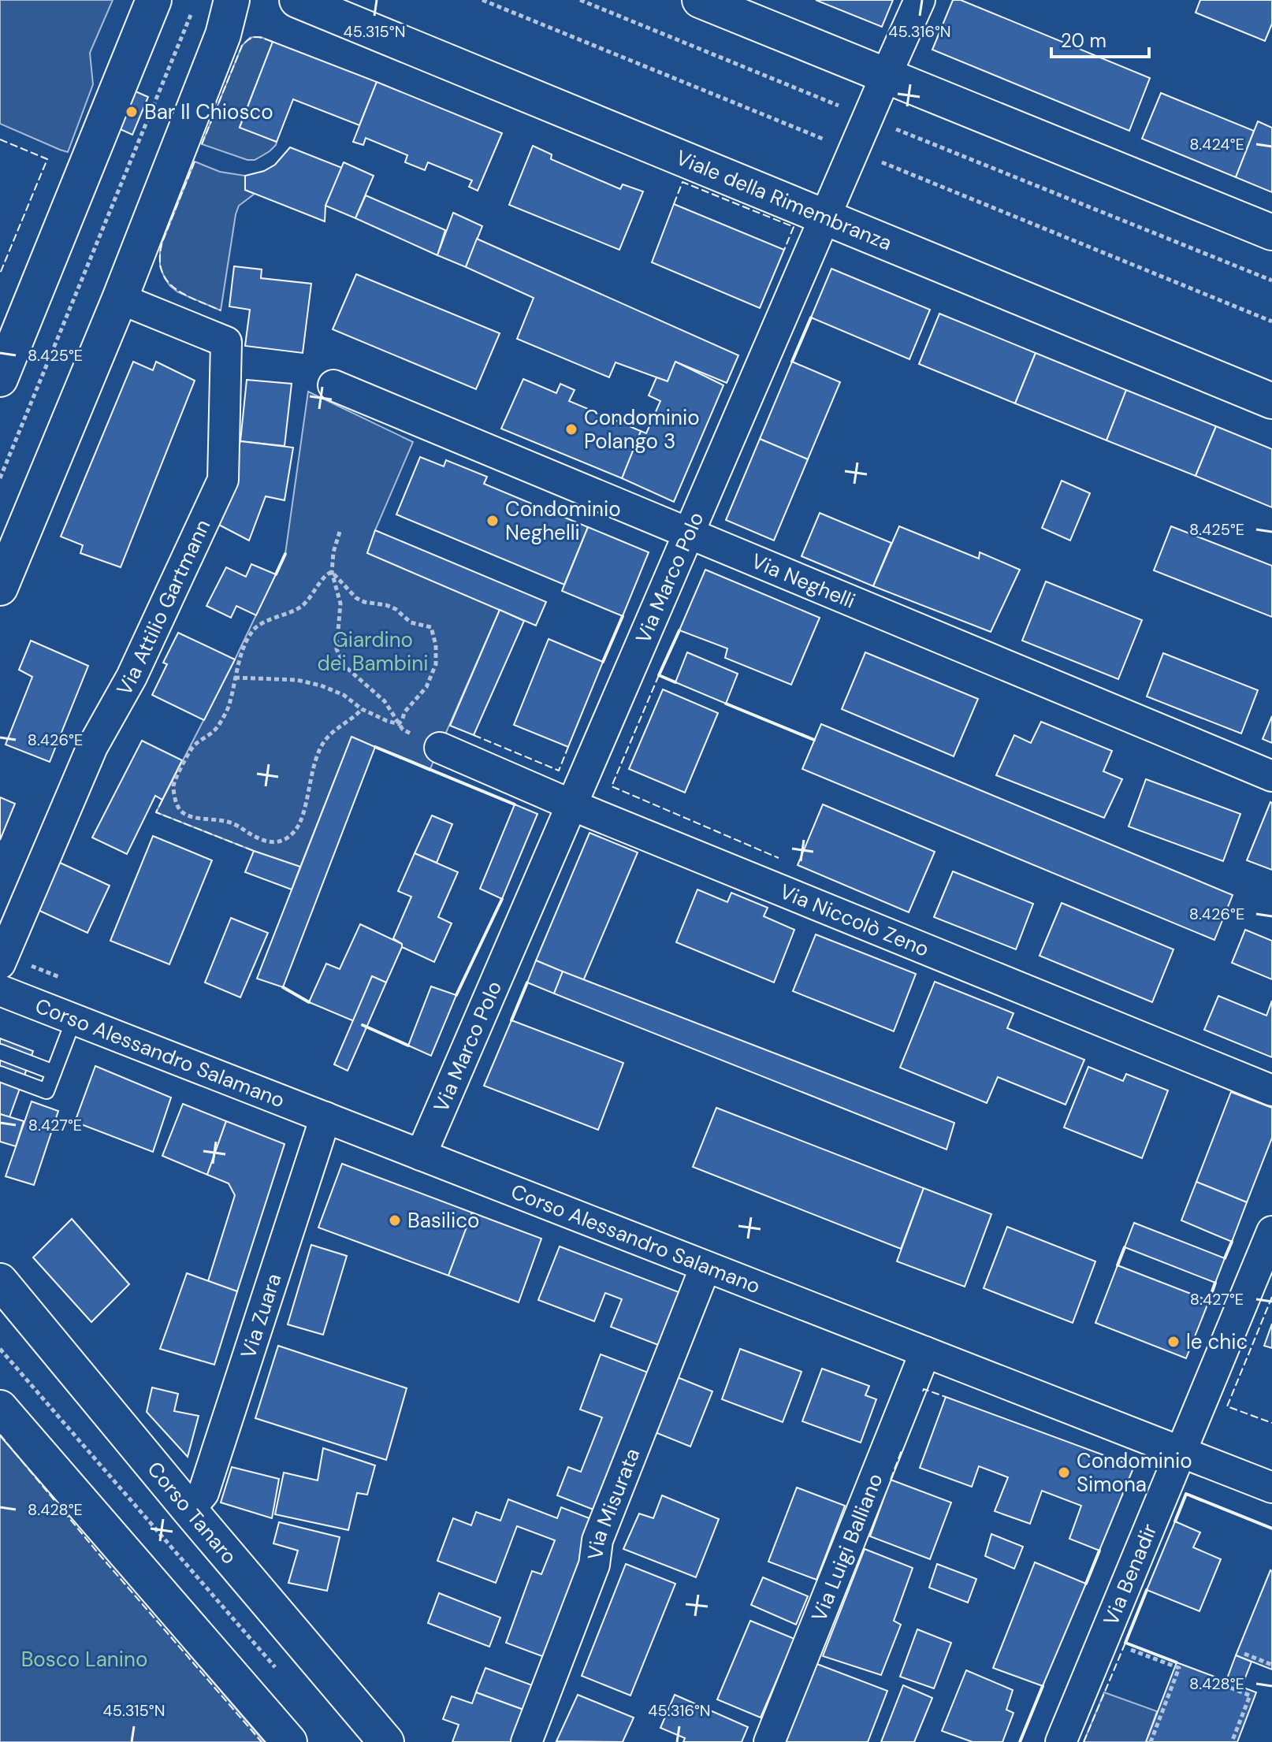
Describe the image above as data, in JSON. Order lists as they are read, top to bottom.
{
  "streets": {
    "main road": ["Viale della Rimembranza", "Corso Tanaro"],
    "street": [
      "Via Marco Polo",
      "Via Neghelli",
      "Via Attilio Gartmann",
      "Via Niccolò Zeno",
      "Corso Alessandro Salamano",
      "Via Zuara",
      "Via Misurata",
      "Via Luigi Balliano",
      "Via Benadir"
    ]
  },
  "crossings": [
    ["Viale della Rimembranza", "Via Marco Polo"],
    ["Via Marco Polo", "Via Neghelli"],
    ["Via Marco Polo", "Via Niccolò Zeno"],
    ["Via Marco Polo", "Corso Alessandro Salamano"],
    ["Corso Alessandro Salamano", "Via Zuara"],
    ["Corso Alessandro Salamano", "Via Misurata"],
    ["Corso Alessandro Salamano", "Via Luigi Balliano"],
    ["Corso Alessandro Salamano", "Via Benadir"],
    ["Via Zuara", "Corso Tanaro"]
  ],
  "parks": ["Giardino dei Bambini", "Bosco Lanino"],
  "places": [
    "Bar Il Chiosco",
    "Condominio Polango 3",
    "Condominio Neghelli",
    "Basilico",
    "le chic",
    "Condominio Simona"
  ],
  "scale_bar": "20 m",
  "coordinates": [
    "45.315°N",
    "45.316°N",
    "8.424°E",
    "8.425°E",
    "8.426°E",
    "8.427°E",
    "8.428°E"
  ]
}
